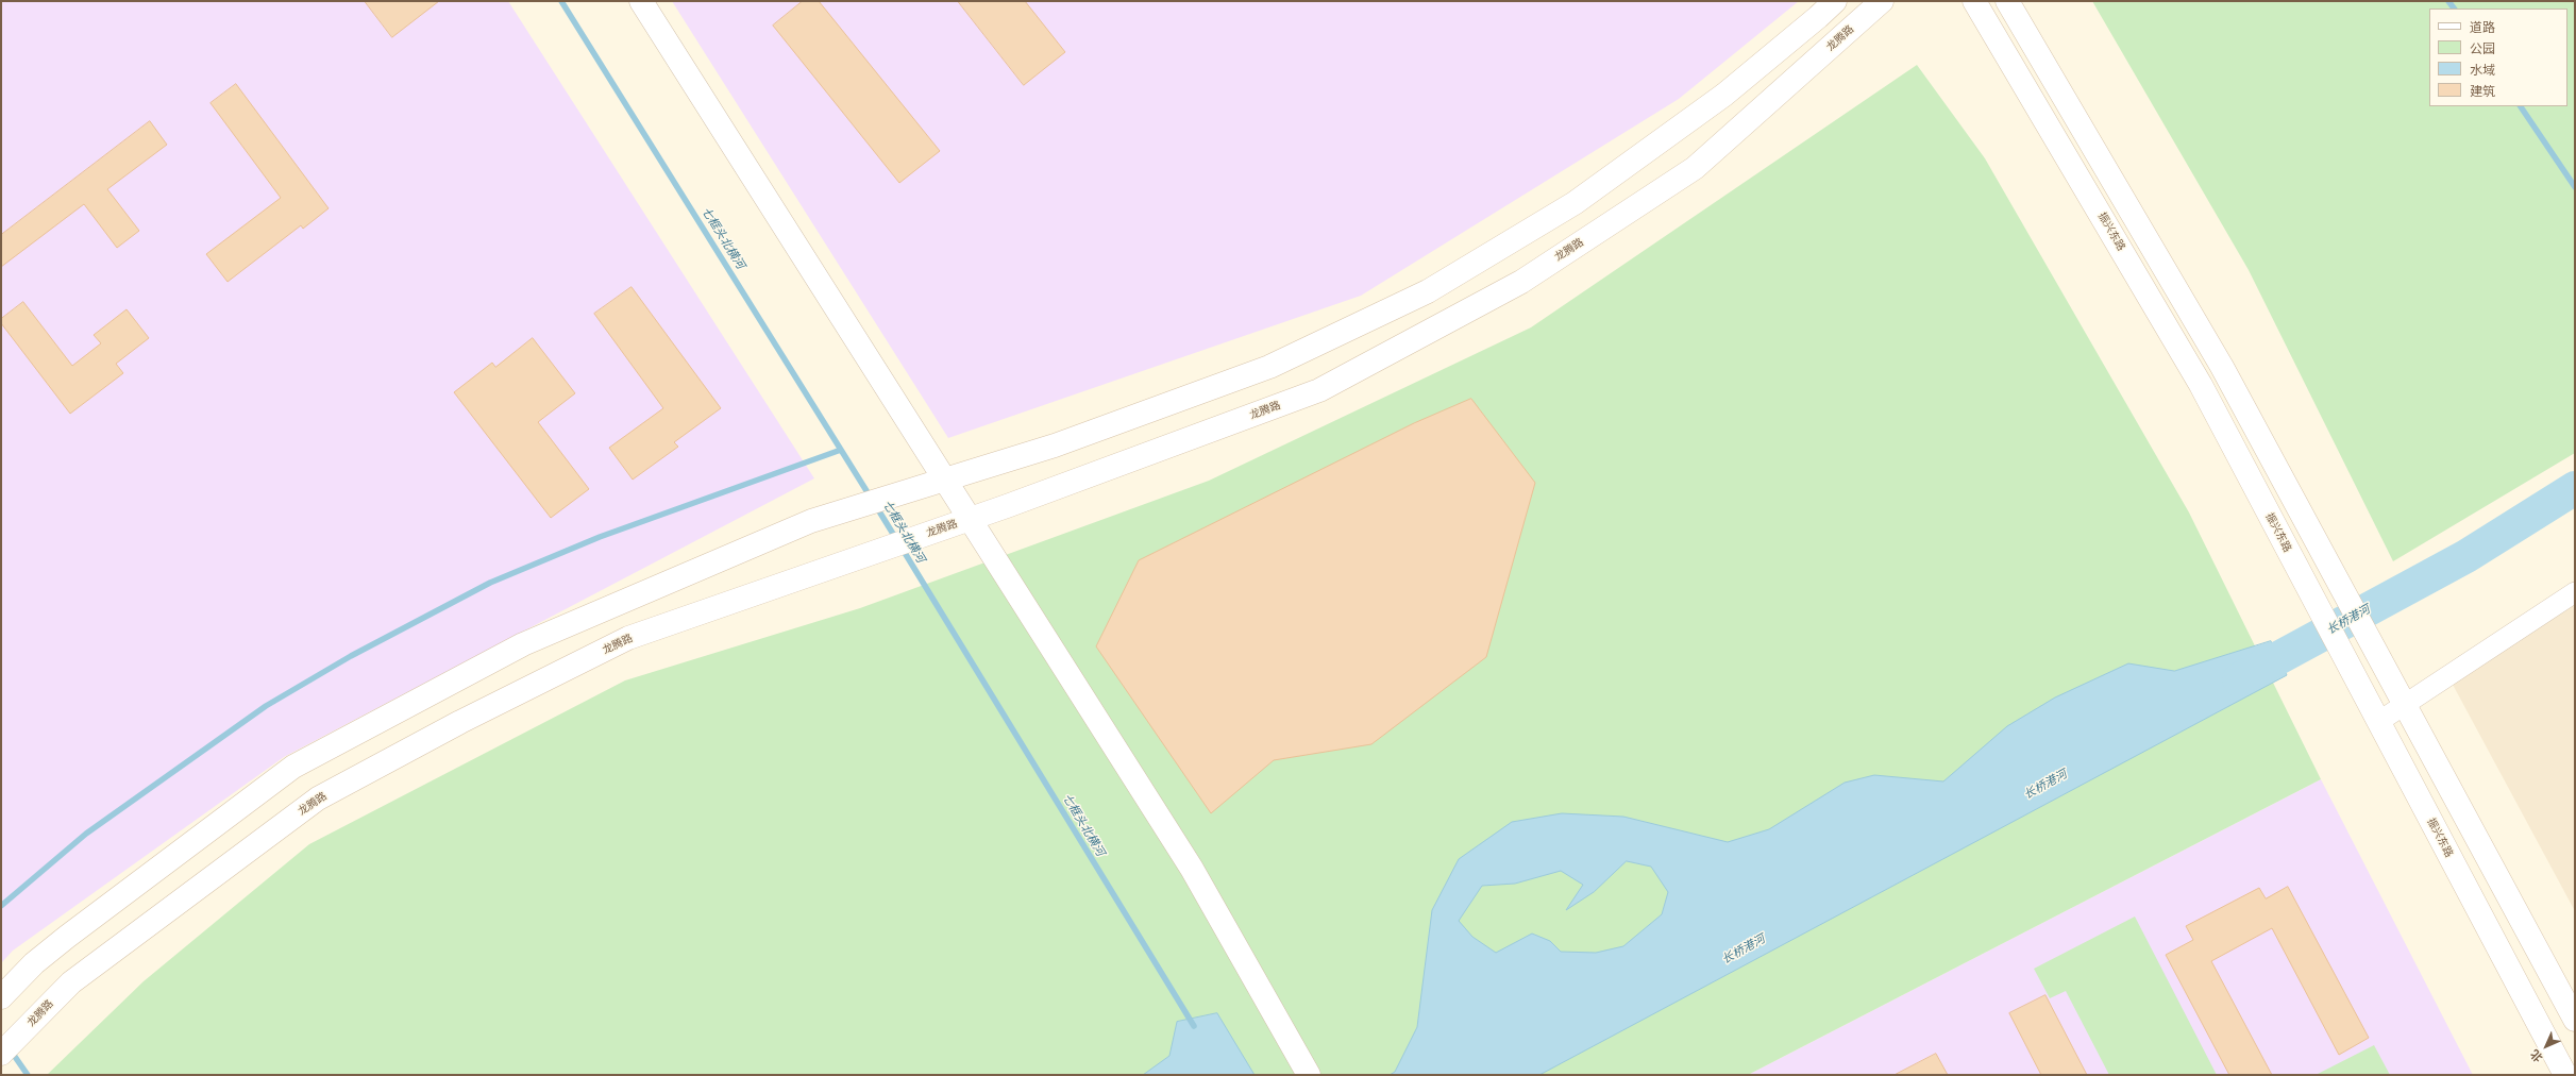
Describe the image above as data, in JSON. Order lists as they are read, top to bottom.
{
  "streets": {
    "main road": ["龙腾路", "振兴东路"]
  },
  "water": ["七框头北横河", "长桥港河"],
  "legend": [
    "道路",
    "公园",
    "水域",
    "建筑"
  ],
  "north": "bottom left"
}
